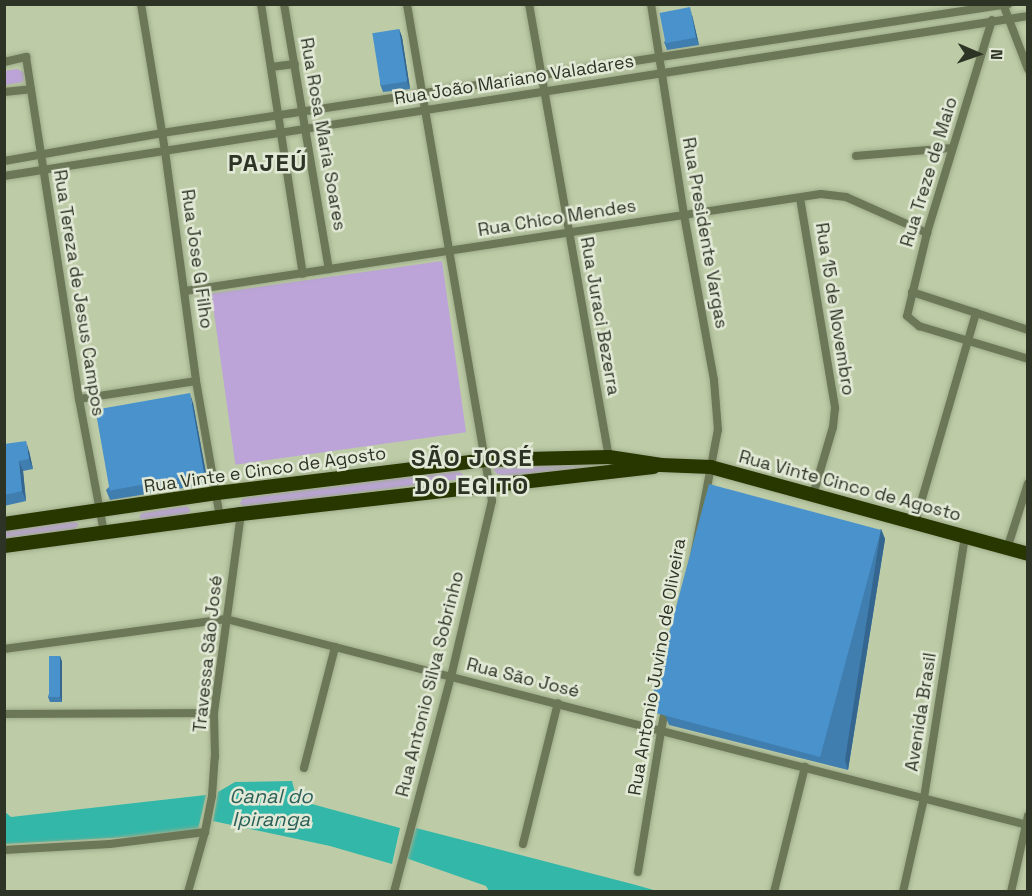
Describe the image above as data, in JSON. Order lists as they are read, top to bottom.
{
  "streets": {
    "main road": ["Rua Vinte e Cinco de Agosto", "Rua Vinte Cinco de Agosto"],
    "street": [
      "Rua João Mariano Valadares",
      "Rua Rosa Maria Soares",
      "Rua Treze de Maio",
      "Rua Chico Mendes",
      "Rua Presidente Vargas",
      "Rua Jose G Filho",
      "Rua Tereza de Jesus Campos",
      "Rua 15 de Novembro",
      "Rua Juraci Bezerra",
      "Travessa São José",
      "Rua Antonio Juvino de Oliveira",
      "Rua São José",
      "Rua Antonio Silva Sobrinho",
      "Avenida Brasil"
    ]
  },
  "crossings": [
    ["Rua João Mariano Valadares", "Rua Rosa Maria Soares"],
    ["Rua João Mariano Valadares", "Rua Treze de Maio"],
    ["Rua João Mariano Valadares", "Rua Presidente Vargas"],
    ["Rua João Mariano Valadares", "Rua Jose G Filho"],
    ["Rua João Mariano Valadares", "Rua Tereza de Jesus Campos"],
    ["Rua João Mariano Valadares", "Rua Juraci Bezerra"],
    ["Rua João Mariano Valadares", "Rua Antonio Silva Sobrinho"],
    ["Rua Rosa Maria Soares", "Rua Chico Mendes"],
    ["Rua Treze de Maio", "Rua Chico Mendes"],
    ["Rua Chico Mendes", "Rua Presidente Vargas"],
    ["Rua Chico Mendes", "Rua Jose G Filho"],
    ["Rua Chico Mendes", "Rua 15 de Novembro"],
    ["Rua Chico Mendes", "Rua Juraci Bezerra"],
    ["Rua Chico Mendes", "Rua Antonio Silva Sobrinho"],
    ["Rua Presidente Vargas", "Rua Vinte Cinco de Agosto"],
    ["Rua Presidente Vargas", "Rua Antonio Juvino de Oliveira"],
    ["Rua Jose G Filho", "Rua Vinte e Cinco de Agosto"],
    ["Rua Tereza de Jesus Campos", "Rua Vinte e Cinco de Agosto"],
    ["Rua 15 de Novembro", "Rua Vinte Cinco de Agosto"],
    ["Rua Juraci Bezerra", "Rua Vinte e Cinco de Agosto"],
    ["Rua Vinte e Cinco de Agosto", "Rua Vinte Cinco de Agosto"],
    ["Rua Vinte e Cinco de Agosto", "Rua Antonio Silva Sobrinho"],
    ["Rua Vinte Cinco de Agosto", "Rua Antonio Juvino de Oliveira"],
    ["Rua Vinte Cinco de Agosto", "Avenida Brasil"],
    ["Travessa São José", "Rua São José"],
    ["Rua Antonio Juvino de Oliveira", "Rua São José"],
    ["Rua São José", "Rua Antonio Silva Sobrinho"],
    ["Rua São José", "Avenida Brasil"]
  ],
  "districts": ["PAJEÚ", "SÃO JOSÉ DO EGITO"],
  "water": ["Canal do Ipiranga"],
  "north": "right"
}
